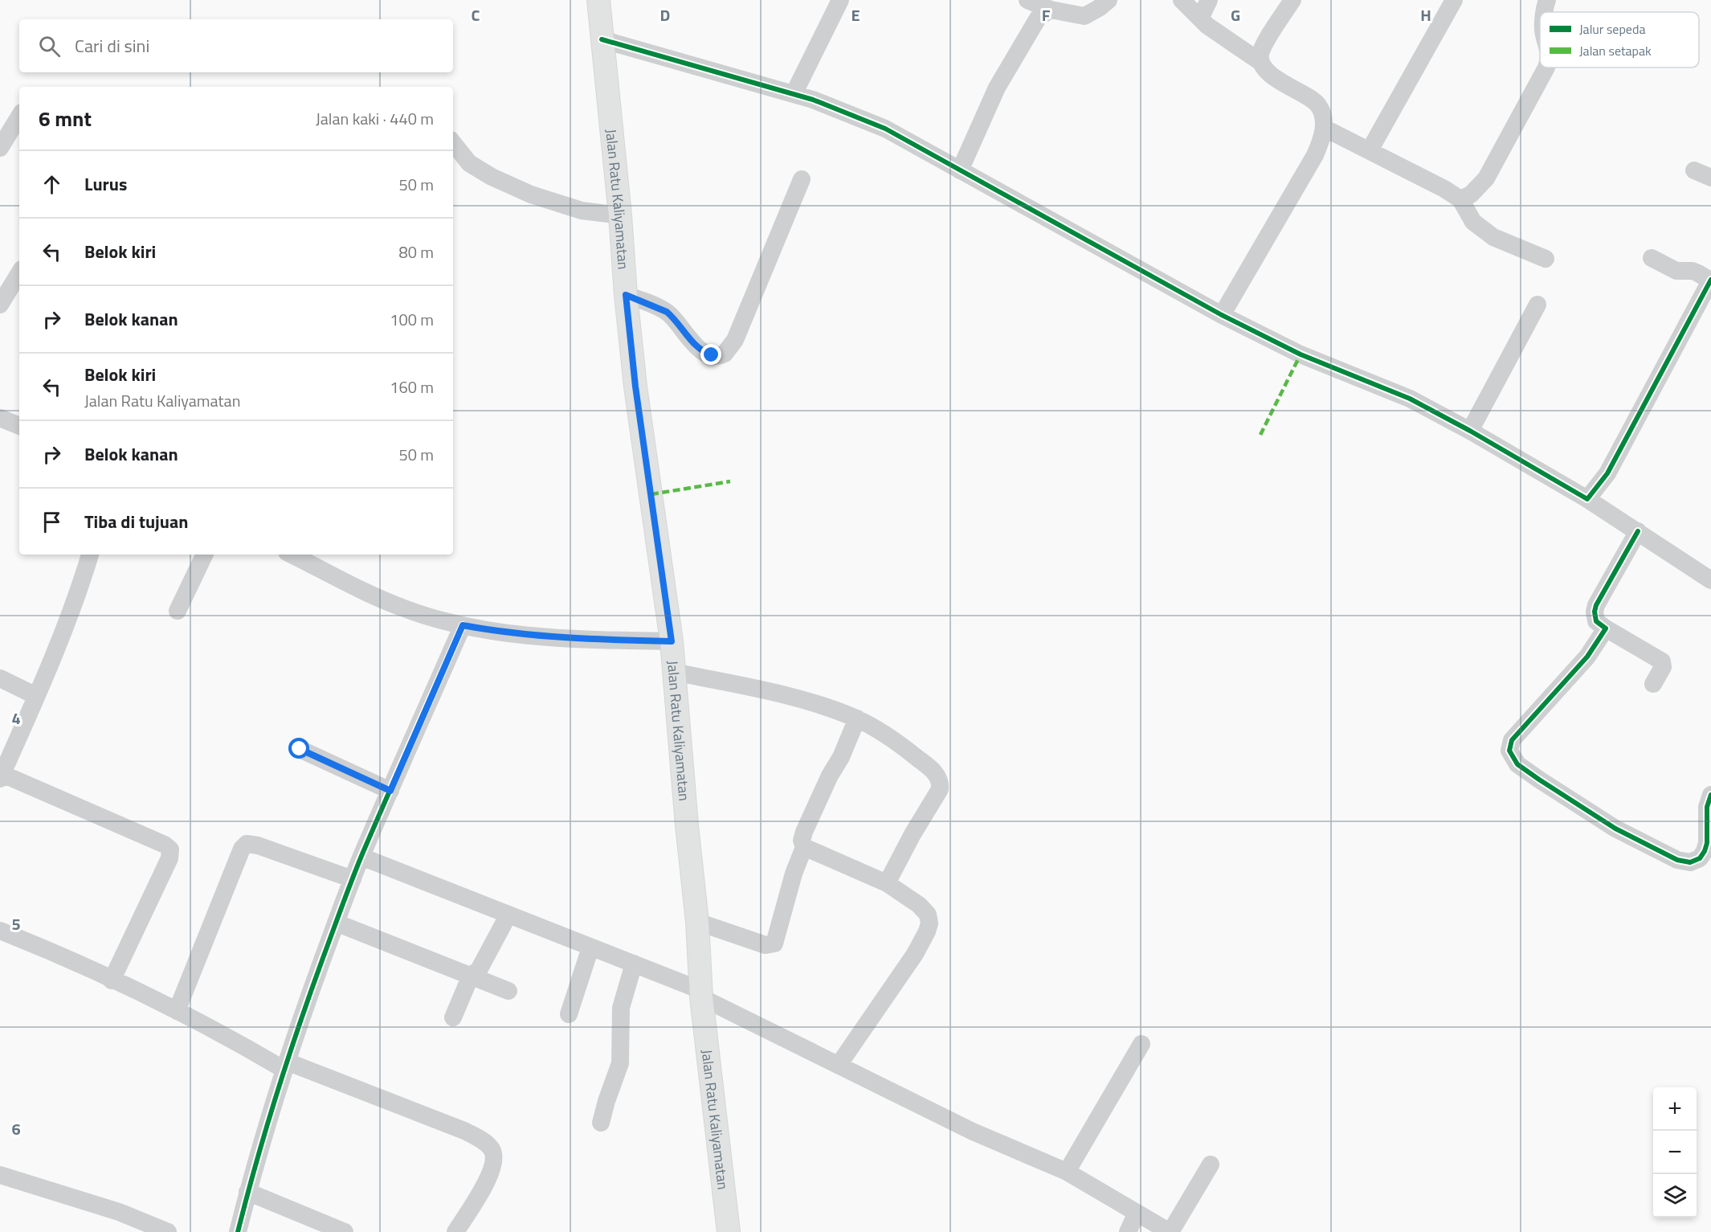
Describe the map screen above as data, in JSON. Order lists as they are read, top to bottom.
{
  "streets": {
    "main road": ["Jalan Ratu Kaliyamatan"]
  },
  "legend": ["Jalur sepeda", "Jalan setapak"],
  "page": {
    "search": "Cari di sini",
    "heading": ["6 mnt", "Jalan kaki · 440 m"],
    "list": [
      ["Lurus", "50 m"],
      ["Belok kiri", "80 m"],
      ["Belok kanan", "100 m"],
      ["Belok kiri", "Jalan Ratu Kaliyamatan", "160 m"],
      ["Belok kanan", "50 m"],
      "Tiba di tujuan"
    ],
    "map_buttons": ["+", "−"]
  },
  "grid": {
    "columns": [
      "C",
      "D",
      "E",
      "F",
      "G",
      "H"
    ],
    "rows": ["4", "5", "6"]
  }
}
